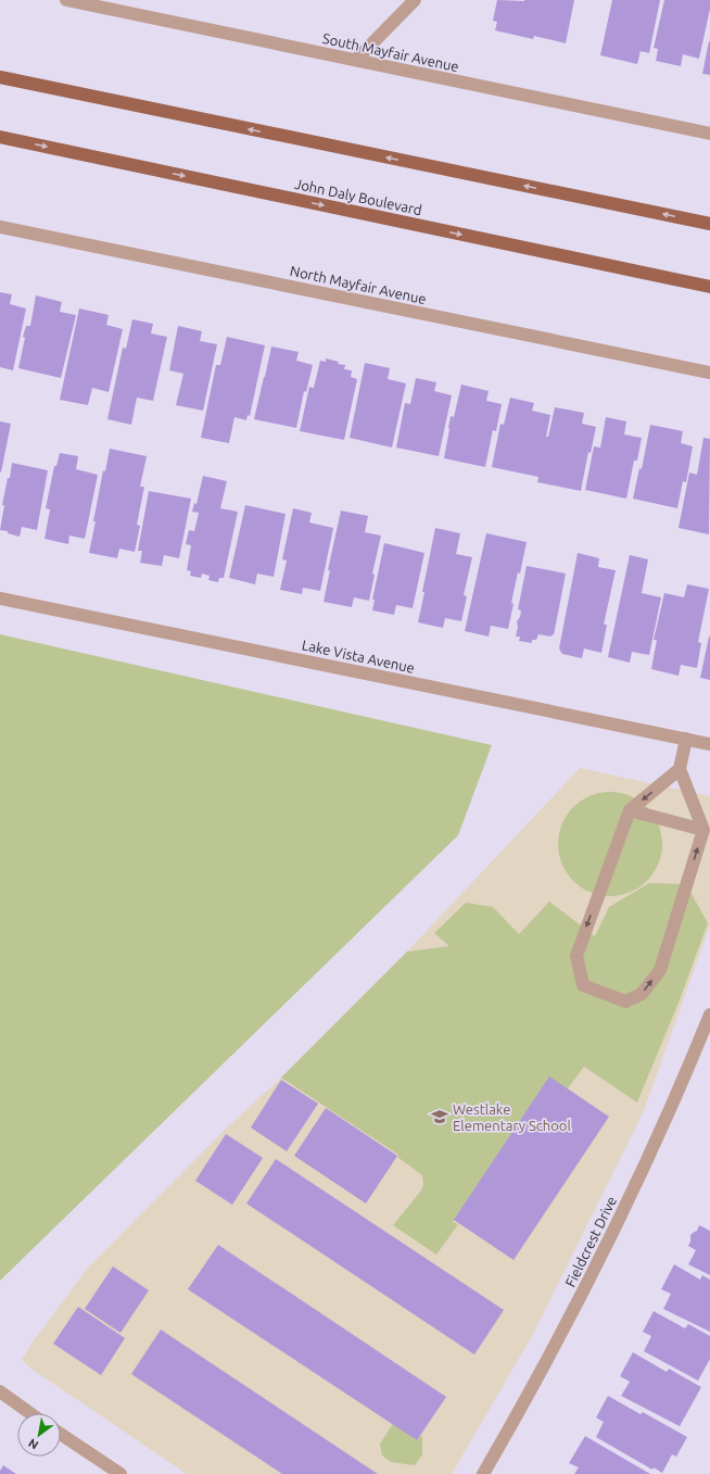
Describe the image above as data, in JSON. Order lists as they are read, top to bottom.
{
  "streets": {
    "main road": ["John Daly Boulevard"],
    "street": [
      "South Mayfair Avenue",
      "North Mayfair Avenue",
      "Lake Vista Avenue",
      "Fieldcrest Drive"
    ]
  },
  "places": {
    "school or university": ["Westlake Elementary School"]
  },
  "north": "bottom left"
}
